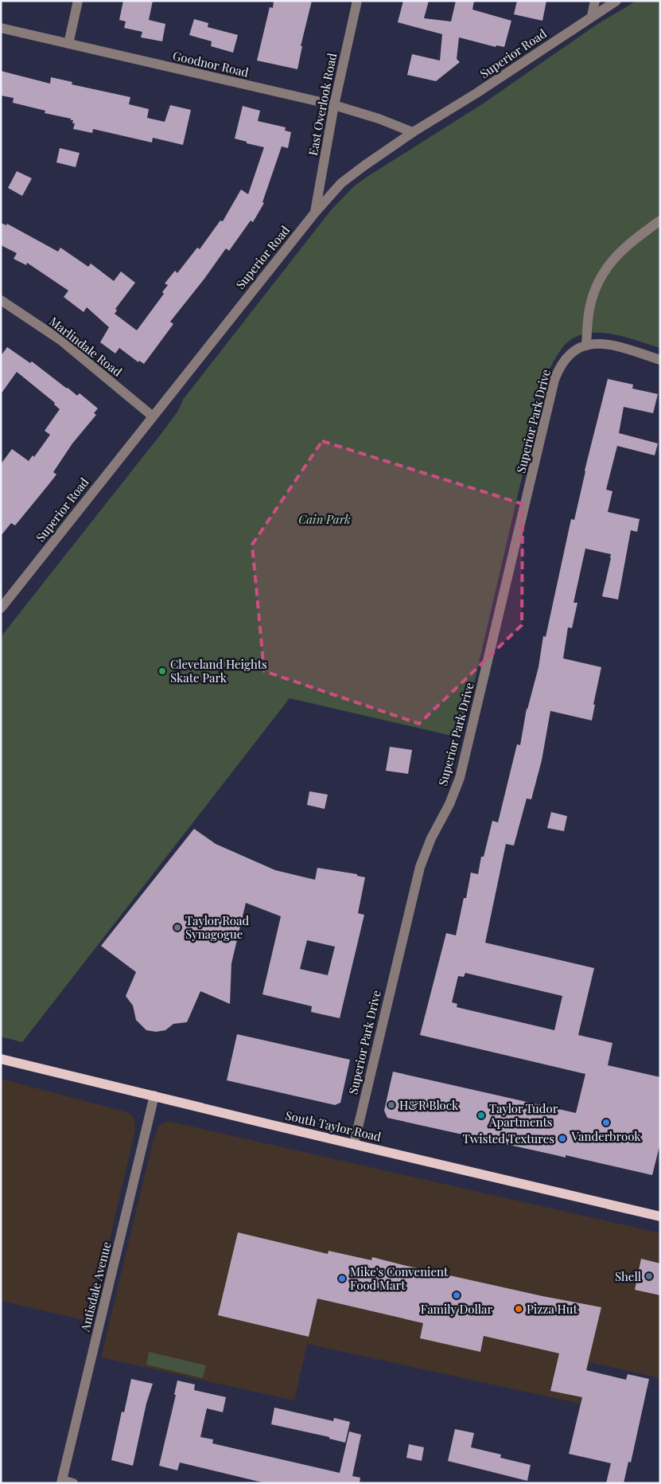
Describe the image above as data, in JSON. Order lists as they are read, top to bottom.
{
  "streets": {
    "main road": ["South Taylor Road"],
    "street": [
      "Superior Road",
      "Goodnor Road",
      "East Overlook Road",
      "Marlindale Road",
      "Superior Park Drive",
      "Antisdale Avenue"
    ]
  },
  "crossings": [
    ["Superior Road", "Goodnor Road"],
    ["Superior Road", "East Overlook Road"],
    ["Superior Road", "Marlindale Road"],
    ["Goodnor Road", "East Overlook Road"],
    ["Superior Park Drive", "South Taylor Road"],
    ["South Taylor Road", "Antisdale Avenue"]
  ],
  "parks": ["Cain Park"],
  "places": [
    "Cleveland Heights Skate Park",
    "Taylor Road Synagogue",
    "H&R Block",
    "Taylor Tudor Apartments",
    "Vanderbrook",
    "Twisted Textures",
    "Shell",
    "Mike's Convenient Food Mart",
    "Family Dollar",
    "Pizza Hut"
  ]
}
